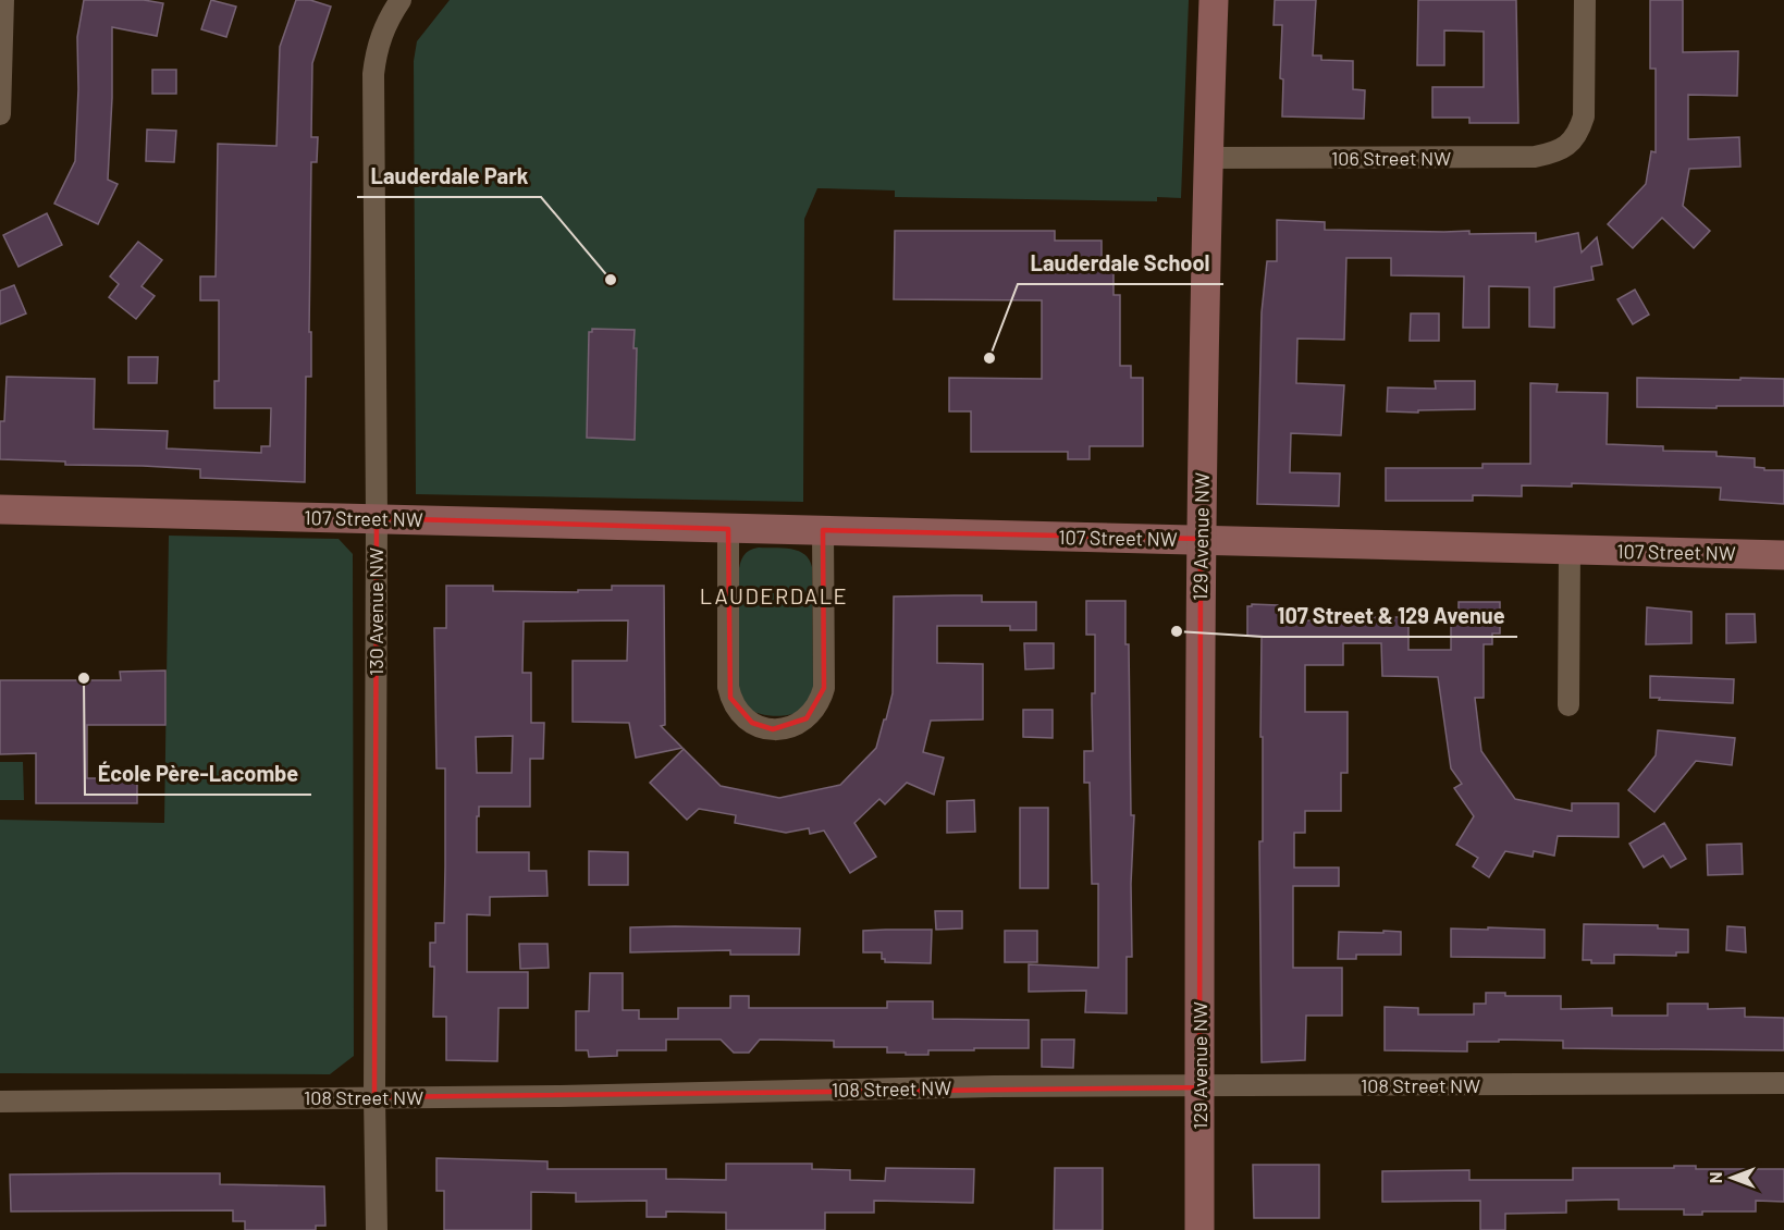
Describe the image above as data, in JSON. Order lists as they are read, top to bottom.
{
  "streets": {
    "street": [
      "106 Street NW",
      "107 Street NW",
      "129 Avenue NW",
      "130 Avenue NW",
      "108 Street NW"
    ]
  },
  "crossings": [
    ["106 Street NW", "129 Avenue NW"],
    ["107 Street NW", "129 Avenue NW"],
    ["107 Street NW", "130 Avenue NW"],
    ["129 Avenue NW", "108 Street NW"],
    ["130 Avenue NW", "108 Street NW"]
  ],
  "districts": ["LAUDERDALE"],
  "places": [
    "Lauderdale Park",
    "Lauderdale School",
    "107 Street & 129 Avenue",
    "École Père-Lacombe"
  ],
  "north": "left"
}
